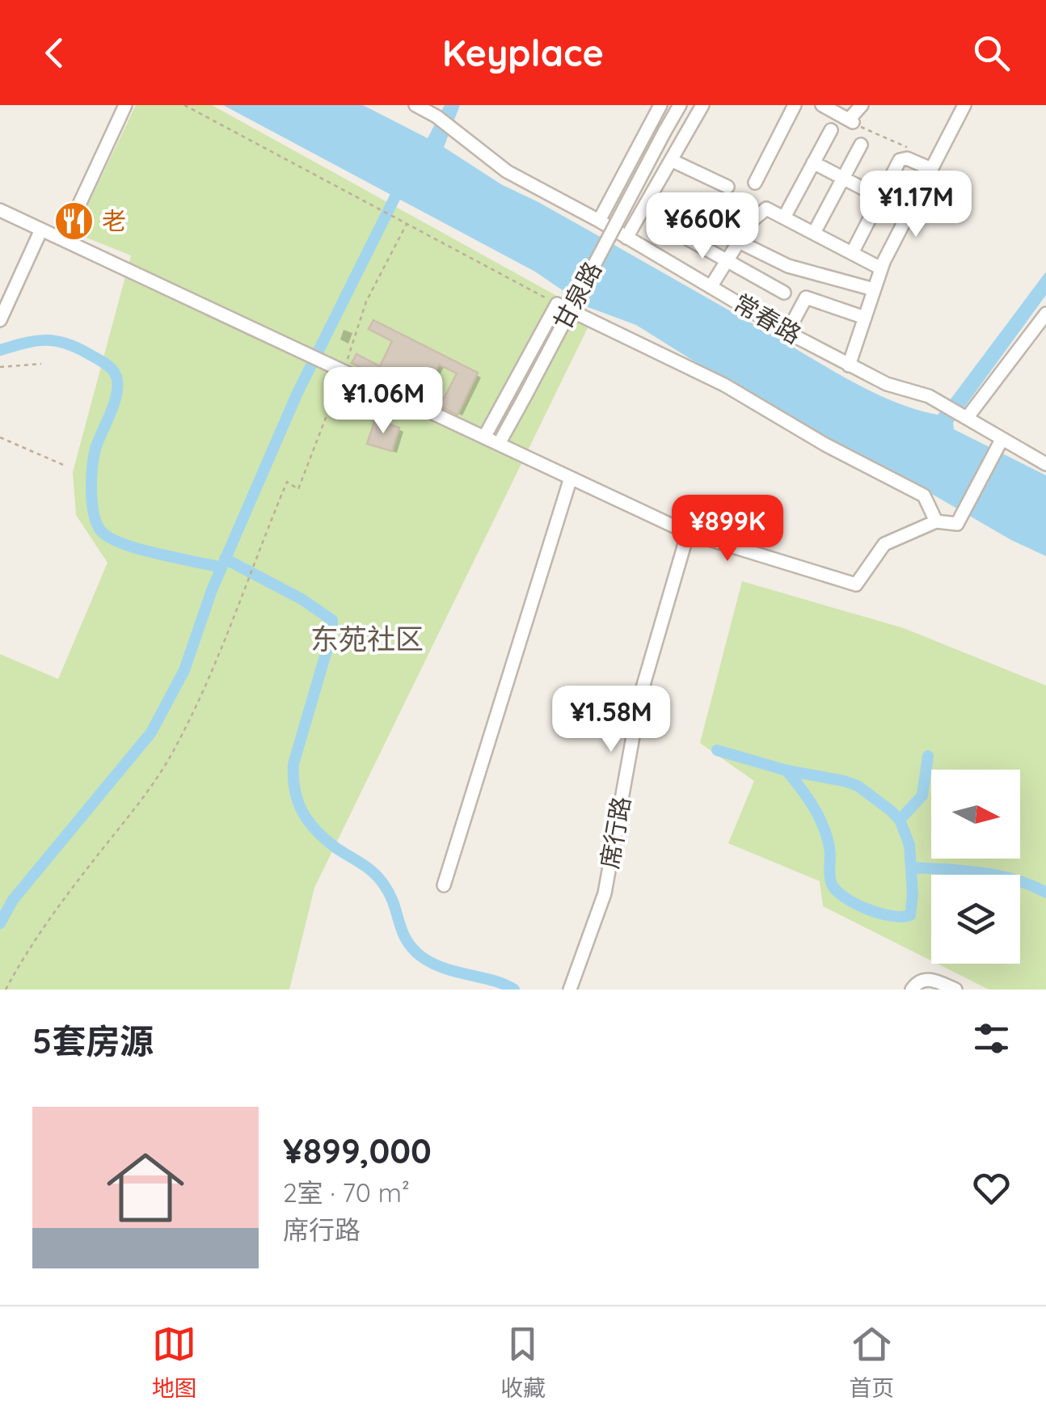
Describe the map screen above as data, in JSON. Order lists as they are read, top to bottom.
{
  "streets": {
    "street": ["甘泉路", "常春路", "席行路"]
  },
  "districts": ["东苑社区"],
  "places": {
    "restaurant": ["老"]
  },
  "north": "right",
  "page": {
    "header": "Keyplace",
    "price": [
      "¥1.17M",
      "¥660K",
      "¥1.06M",
      "¥899K",
      "¥1.58M"
    ],
    "heading": "5套房源",
    "list": [
      {
        "name": "¥899,000",
        "note": "2室 · 70 m² · 席行路"
      }
    ],
    "tabs": ["地图", "收藏", "首页"]
  }
}
